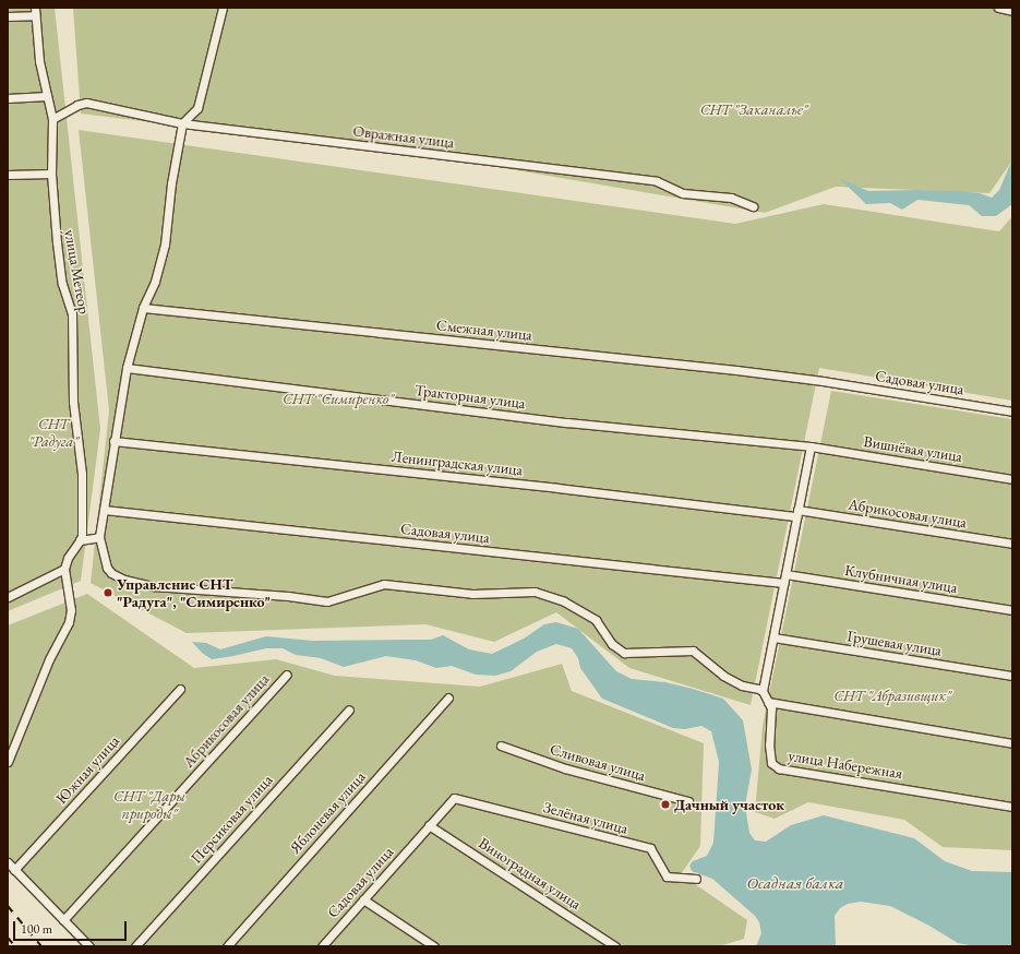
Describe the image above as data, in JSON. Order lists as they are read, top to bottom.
{
  "streets": {
    "street": [
      "Овражная улица",
      "улица Метеор",
      "Смежная улица",
      "Садовая улица",
      "Тракторная улица",
      "Вишнёвая улица",
      "Ленинградская улица",
      "Абрикосовая улица",
      "Клубничная улица",
      "Грушевая улица",
      "Сливовая улица",
      "улица Набережная",
      "Южная улица",
      "Яблоневая улица",
      "Зелёная улица",
      "Персиковая улица",
      "Виноградная улица"
    ]
  },
  "crossings": [
    ["Овражная улица", "улица Метеор"],
    ["Смежная улица", "Садовая улица"],
    ["Садовая улица", "Зелёная улица"],
    ["Садовая улица", "Виноградная улица"],
    ["Тракторная улица", "Вишнёвая улица"],
    ["Ленинградская улица", "Абрикосовая улица"]
  ],
  "water": ["Осадная балка"],
  "parks": [
    "СНТ \"Заканалье\"",
    "СНТ \"Симиренко\"",
    "СНТ \"Радуга\"",
    "СНТ \"Абразивщик\"",
    "СНТ \"Дары природы\""
  ],
  "places": ["Управление СНТ \"Радуга\", \"Симиренко\"", "Дачный участок"],
  "scale_bar": "100 m"
}
